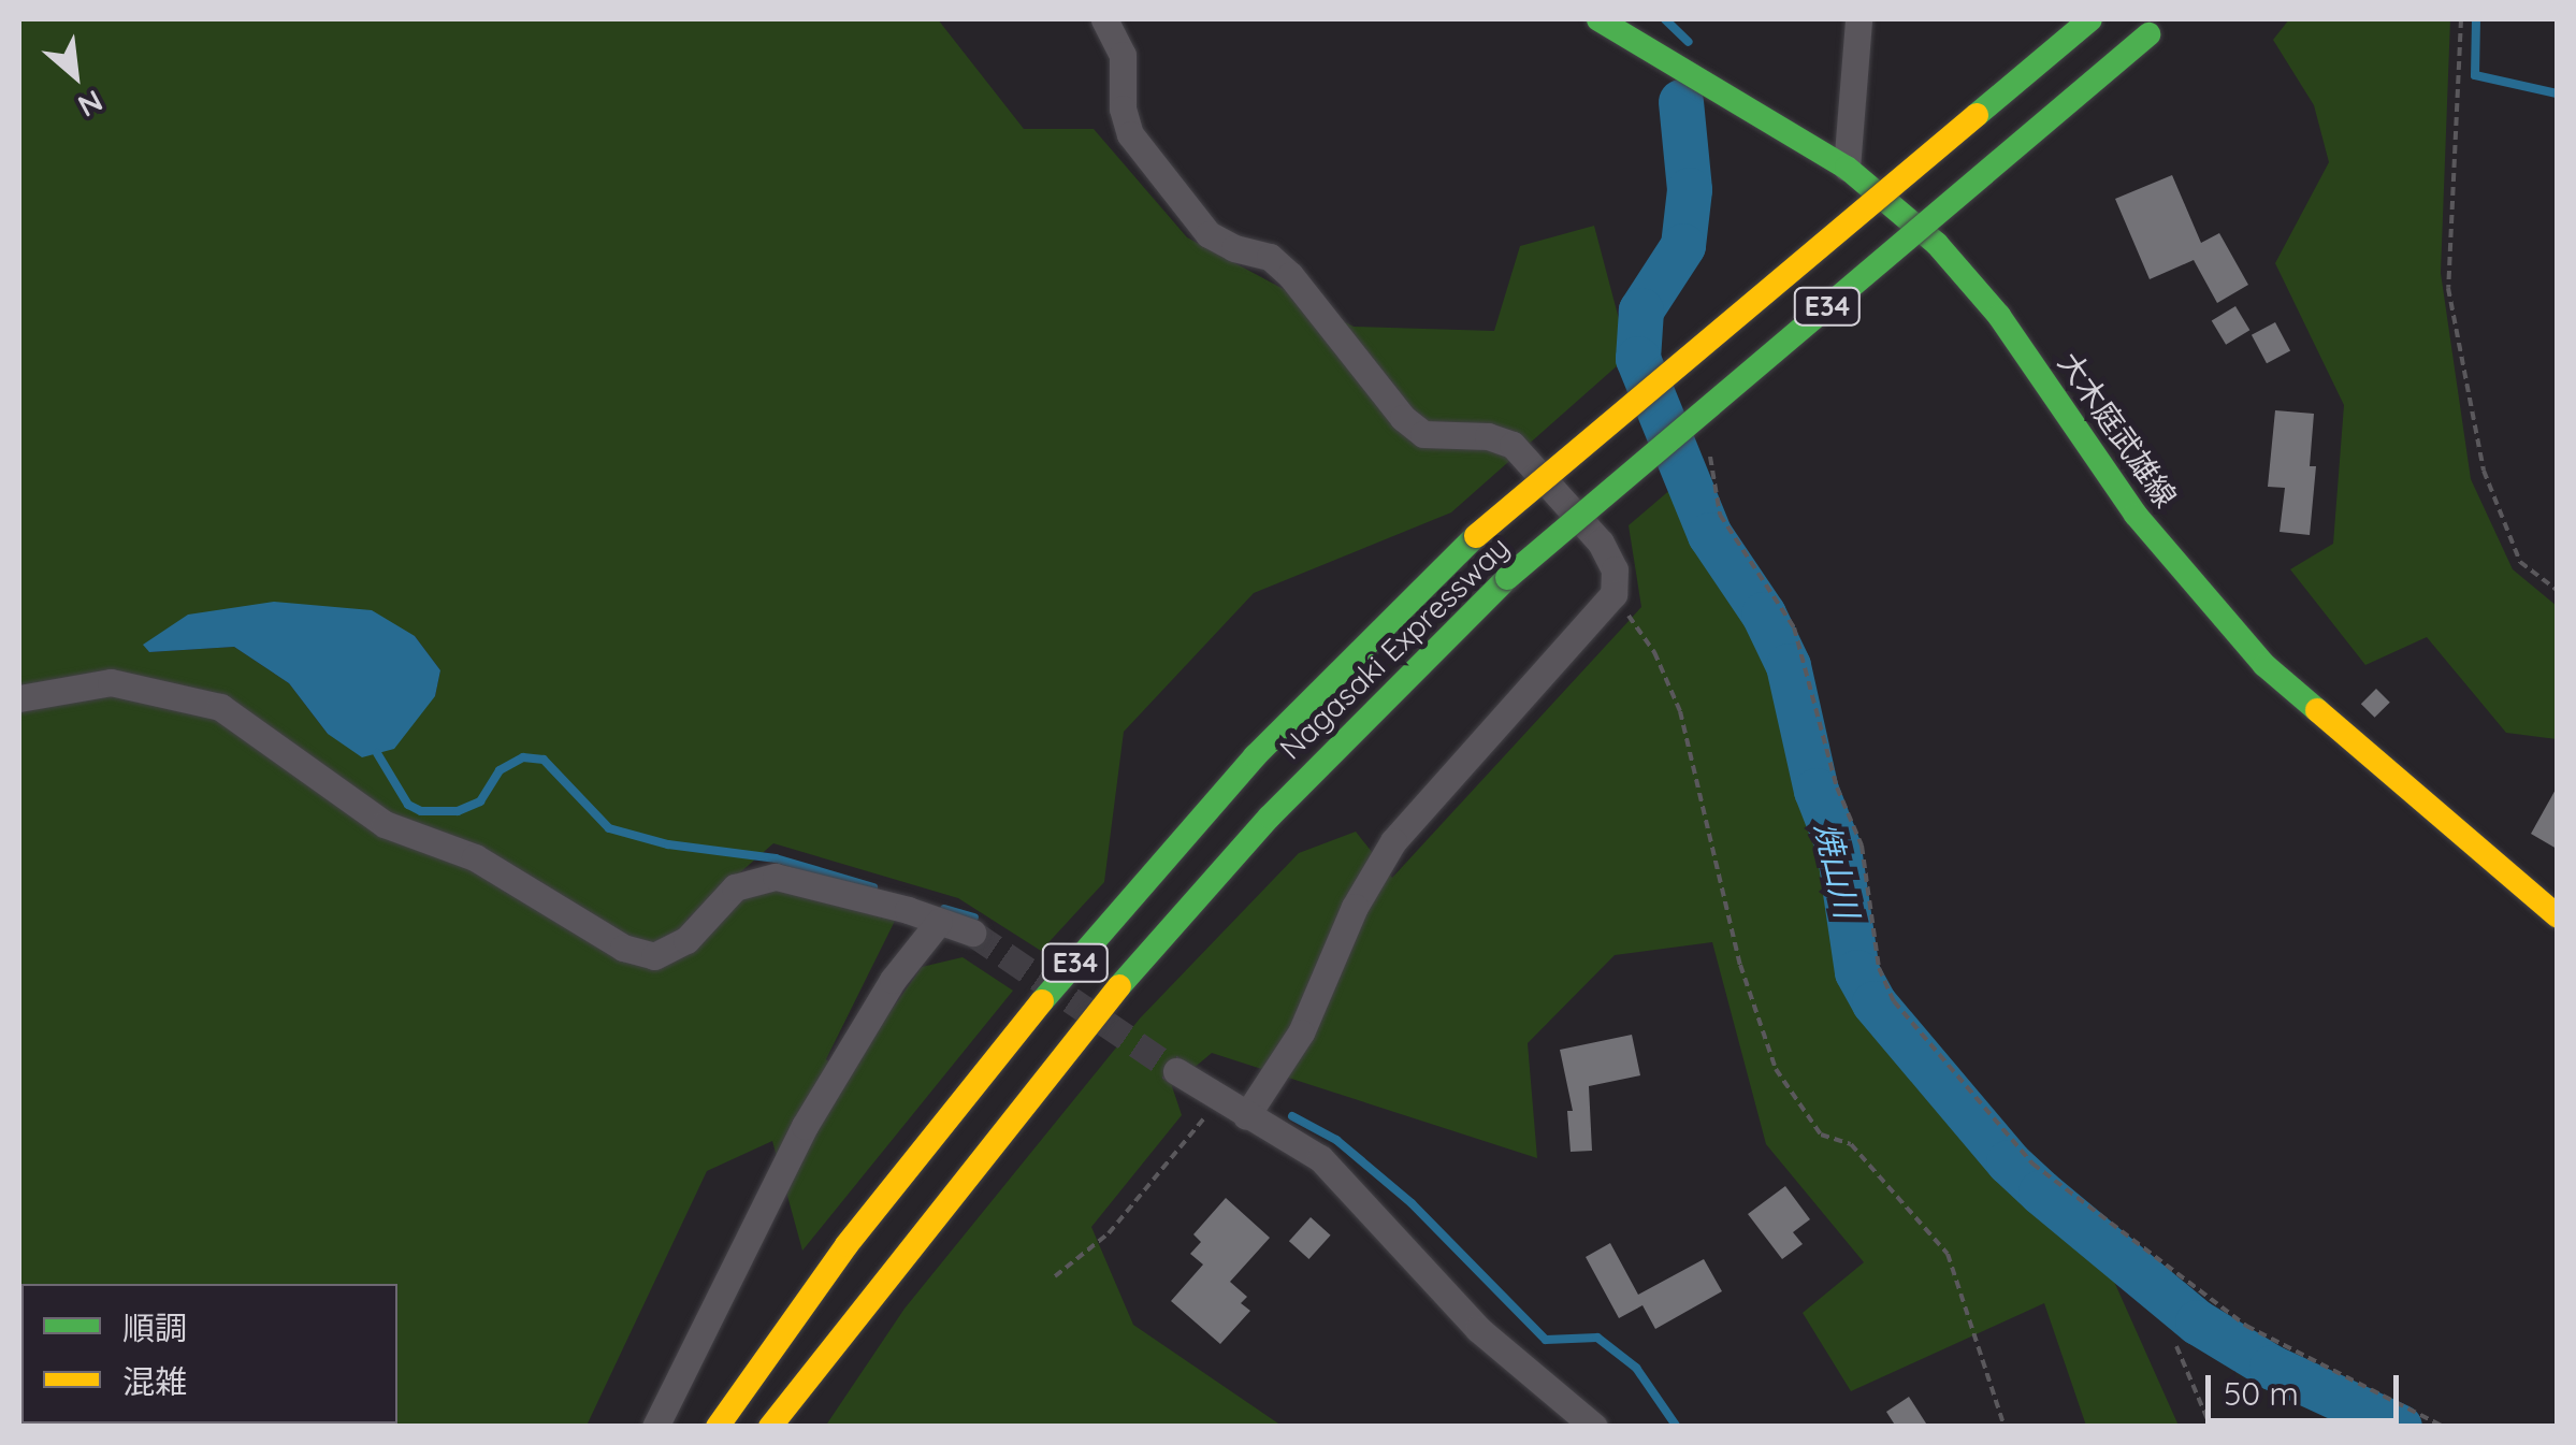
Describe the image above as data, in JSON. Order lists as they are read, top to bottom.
{
  "streets": {
    "main road": ["E34", "大木庭武雄線", "Nagasaki Expressway"]
  },
  "water": ["焼山川"],
  "legend": ["順調", "混雑"],
  "scale_bar": "50 m",
  "north": "bottom right"
}
